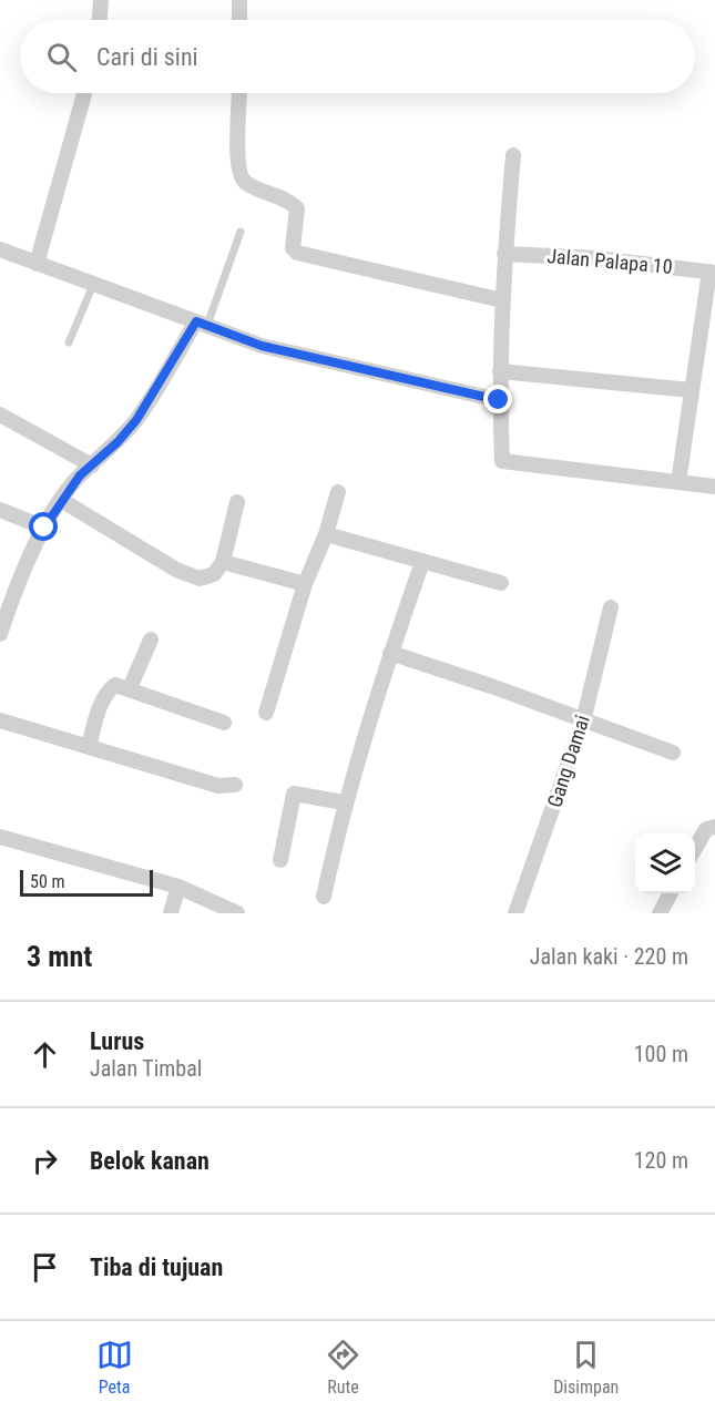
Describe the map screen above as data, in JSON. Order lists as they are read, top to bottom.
{
  "streets": {
    "street": ["Jalan Palapa 10", "Gang Damai"]
  },
  "scale_bar": "50 m",
  "page": {
    "search": "Cari di sini",
    "scale": "50 m",
    "heading": ["3 mnt", "Jalan kaki · 220 m"],
    "list": [
      ["Lurus", "Jalan Timbal", "100 m"],
      ["Belok kanan", "120 m"],
      "Tiba di tujuan"
    ],
    "nav": ["Peta", "Rute", "Disimpan"]
  }
}
